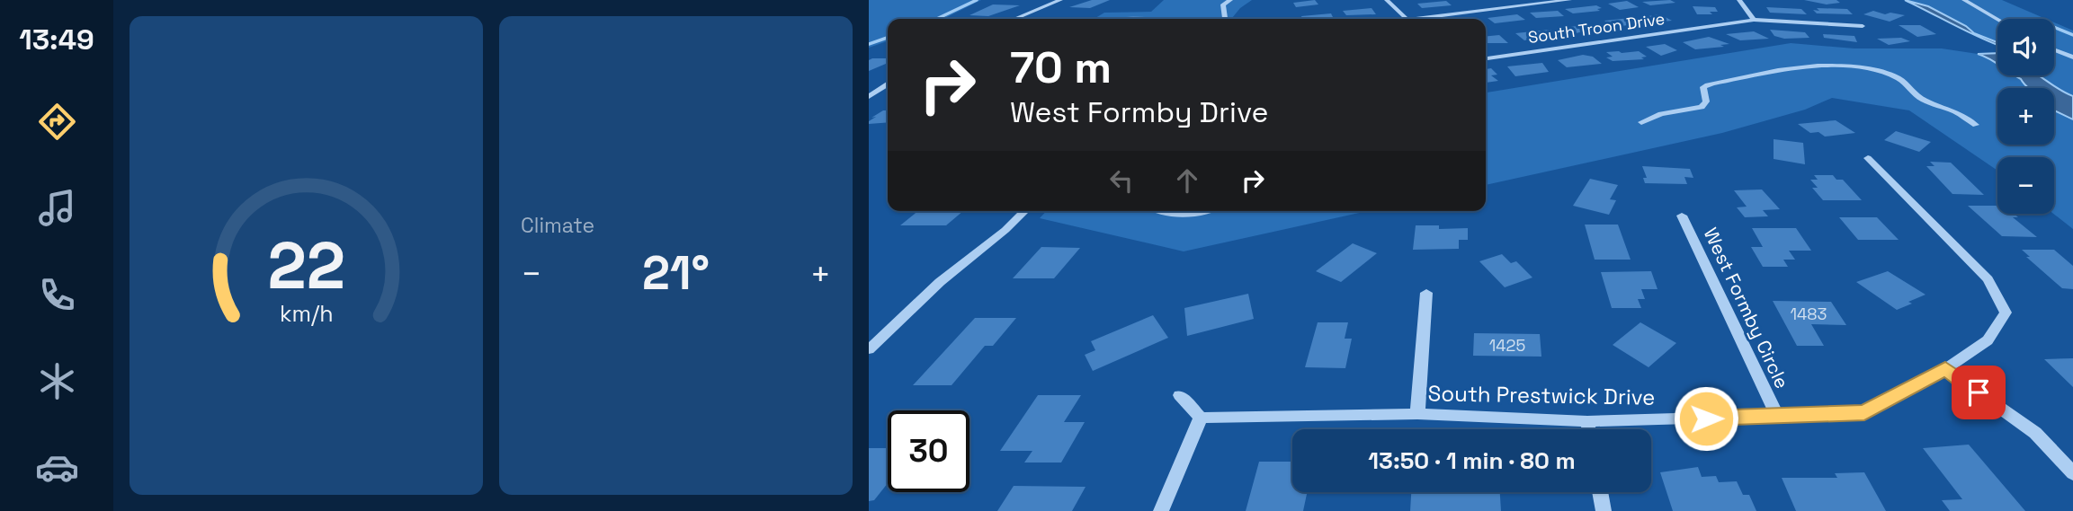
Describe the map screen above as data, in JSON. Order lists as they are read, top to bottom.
{
  "streets": {
    "street": ["South Troon Drive", "West Formby Circle", "South Prestwick Drive"]
  },
  "crossings": [
    ["West Formby Circle", "South Prestwick Drive"]
  ],
  "house_numbers": ["1483", "1425"],
  "page": {
    "tabs": "13:49",
    "tile": "Climate",
    "map_buttons": ["+", "−"],
    "turn": ["70 m", "West Formby Drive"],
    "heat": ["−", "21°", "+"],
    "limit": "30",
    "trip": "13:50 · 1 min · 80 m",
    "gauge": ["22", "km/h"]
  }
}
